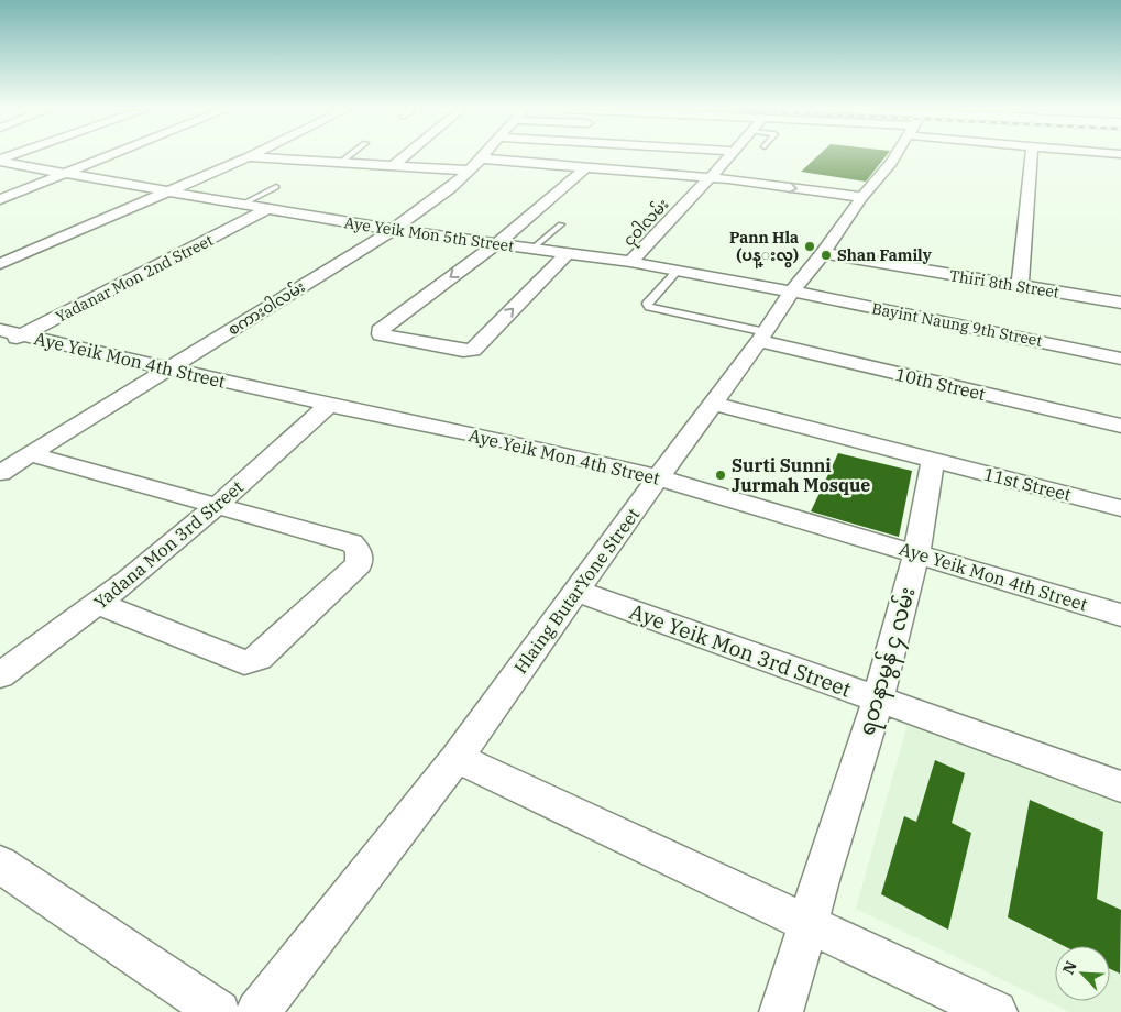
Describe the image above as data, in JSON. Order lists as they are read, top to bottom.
{
  "streets": {
    "street": [
      "ငုဝါလမ်း",
      "Aye Yeik Mon 5th Street",
      "Yadanar Mon 2nd Street",
      "Thiri 8th Street",
      "စကား၀ါလမ်း",
      "Bayint Naung 9th Street",
      "Aye Yeik Mon 4th Street",
      "10th Street",
      "11st Street",
      "Yadana Mon 3rd Street",
      "Hlaing ButarYone Street",
      "Aye Yeik Mon 3rd Street",
      "ရတနာမွန် ၄ လမ်း"
    ]
  },
  "crossings": [
    ["ငုဝါလမ်း", "Aye Yeik Mon 5th Street"],
    ["Aye Yeik Mon 5th Street", "Yadanar Mon 2nd Street"],
    ["Aye Yeik Mon 5th Street", "စကား၀ါလမ်း"],
    ["Aye Yeik Mon 5th Street", "Bayint Naung 9th Street"],
    ["Aye Yeik Mon 5th Street", "Hlaing ButarYone Street"],
    ["Yadanar Mon 2nd Street", "Aye Yeik Mon 4th Street"],
    ["Thiri 8th Street", "Hlaing ButarYone Street"],
    ["စကား၀ါလမ်း", "Aye Yeik Mon 4th Street"],
    ["Bayint Naung 9th Street", "Hlaing ButarYone Street"],
    ["Aye Yeik Mon 4th Street", "Yadana Mon 3rd Street"],
    ["Aye Yeik Mon 4th Street", "Hlaing ButarYone Street"],
    ["Aye Yeik Mon 4th Street", "ရတနာမွန် ၄ လမ်း"],
    ["10th Street", "Hlaing ButarYone Street"],
    ["11st Street", "ရတနာမွန် ၄ လမ်း"],
    ["Hlaing ButarYone Street", "Aye Yeik Mon 3rd Street"],
    ["Aye Yeik Mon 3rd Street", "ရတနာမွန် ၄ လမ်း"]
  ],
  "places": ["Pann Hla (ပန္းလွ)", "Shan Family", "Surti Sunni Jurmah Mosque"],
  "north": "top left"
}
